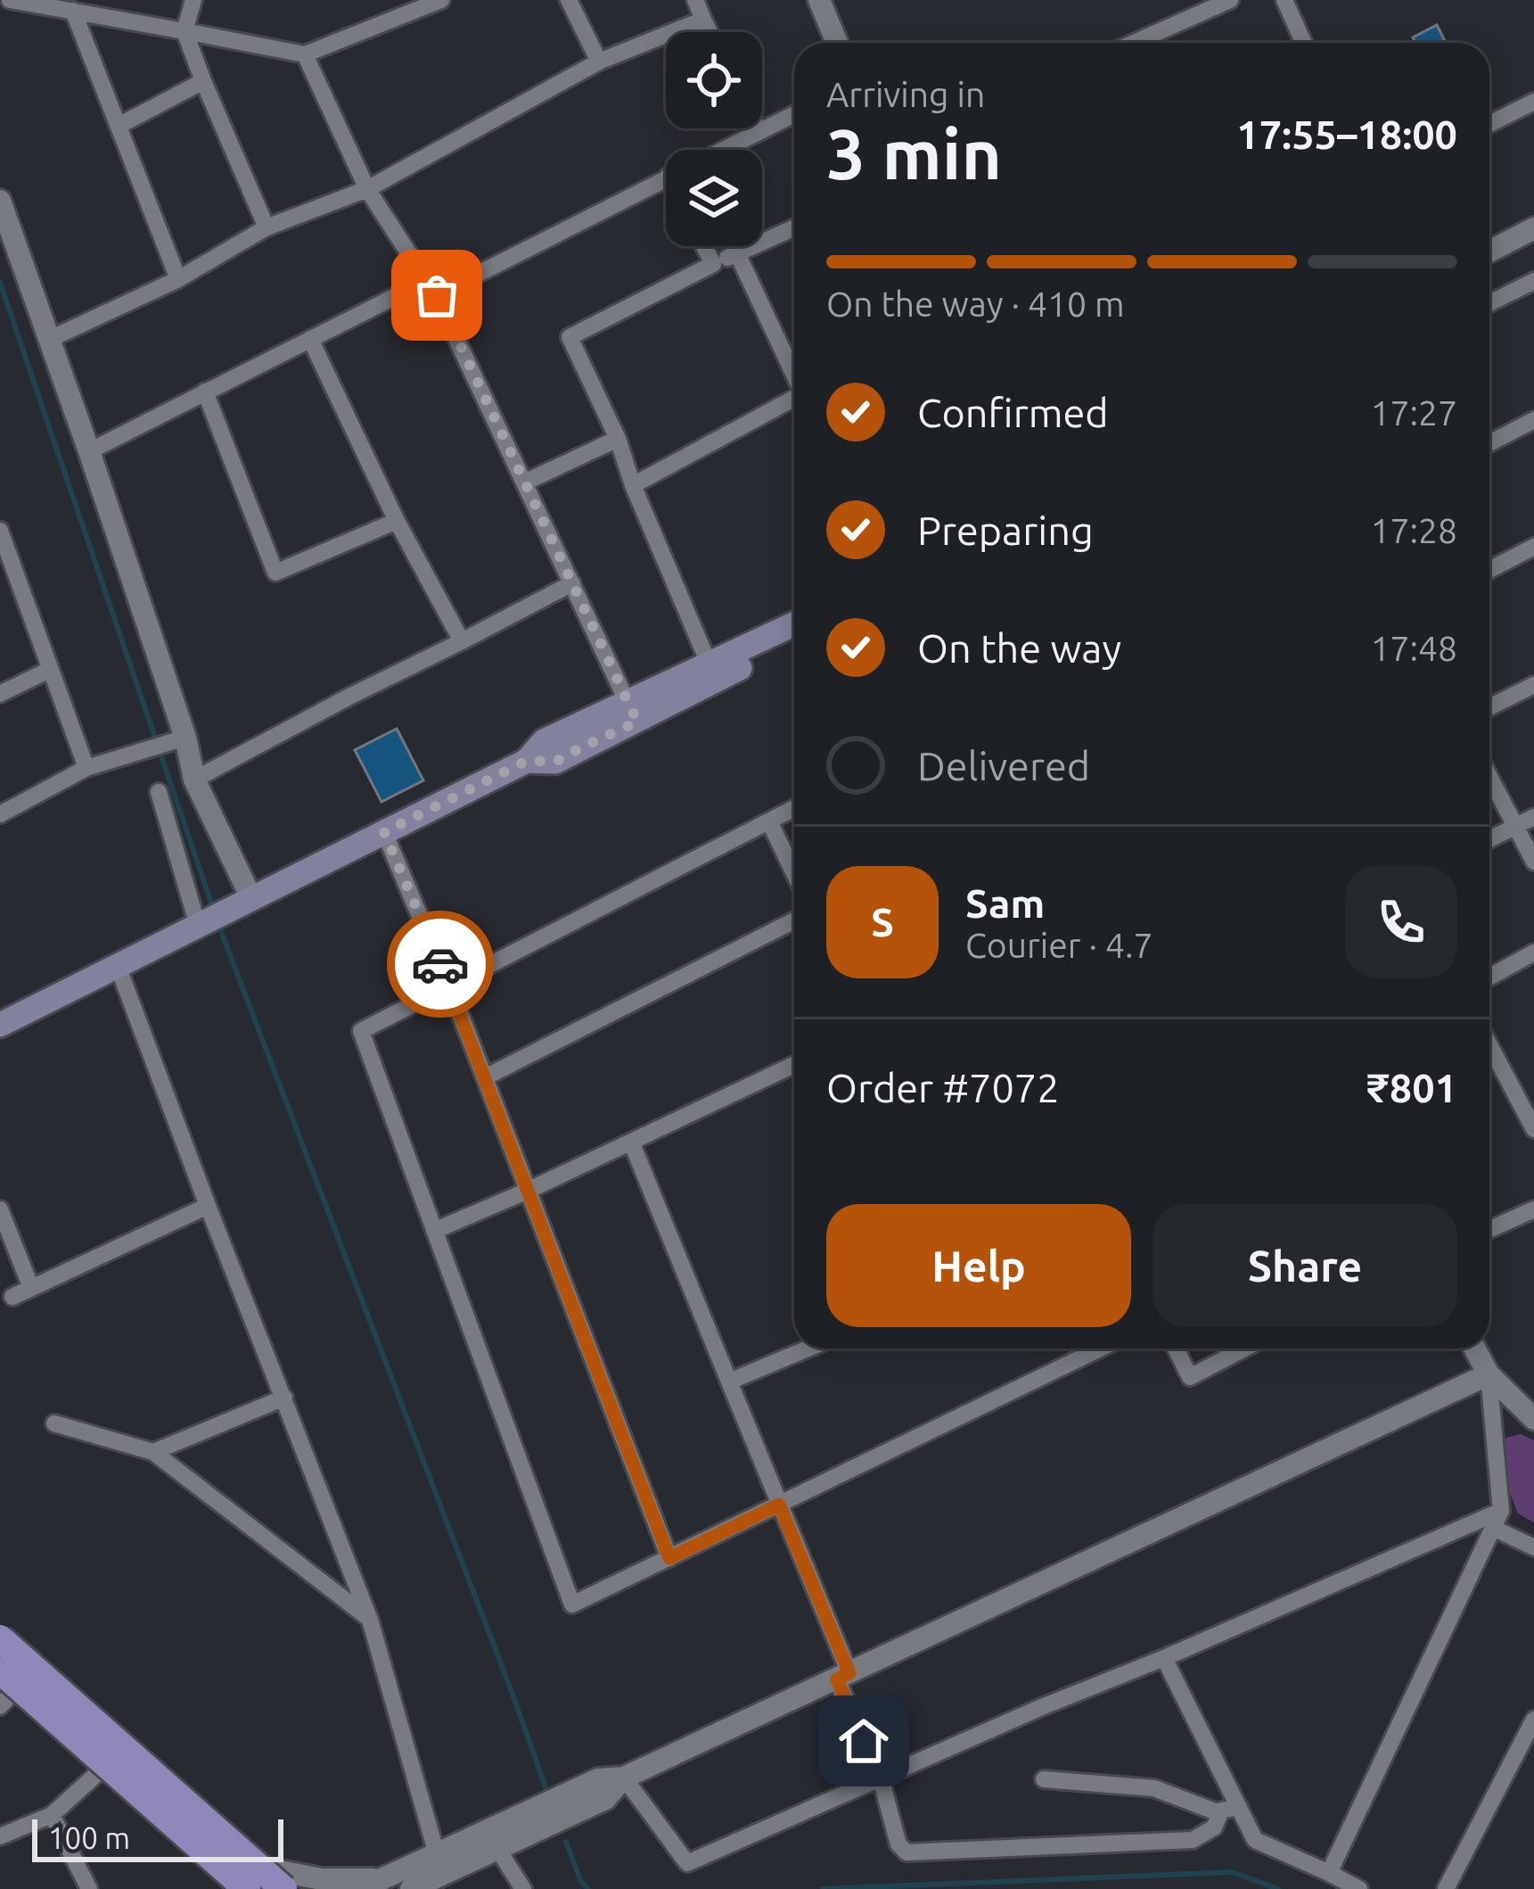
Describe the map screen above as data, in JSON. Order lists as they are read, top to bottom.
{
  "scale_bar": "100 m",
  "page": {
    "heading": ["3 min", "Arriving in", "17:55–18:00"],
    "panel": [
      "Sam",
      "Courier · 4.7",
      "Order #7072",
      "₹801"
    ],
    "bar": "On the way · 410 m",
    "list": [
      ["Confirmed", "17:27"],
      ["Preparing", "17:28"],
      ["On the way", "17:48"],
      "Delivered"
    ],
    "round": "S",
    "buttons": ["Help", "Share"],
    "scale": "100 m"
  }
}
